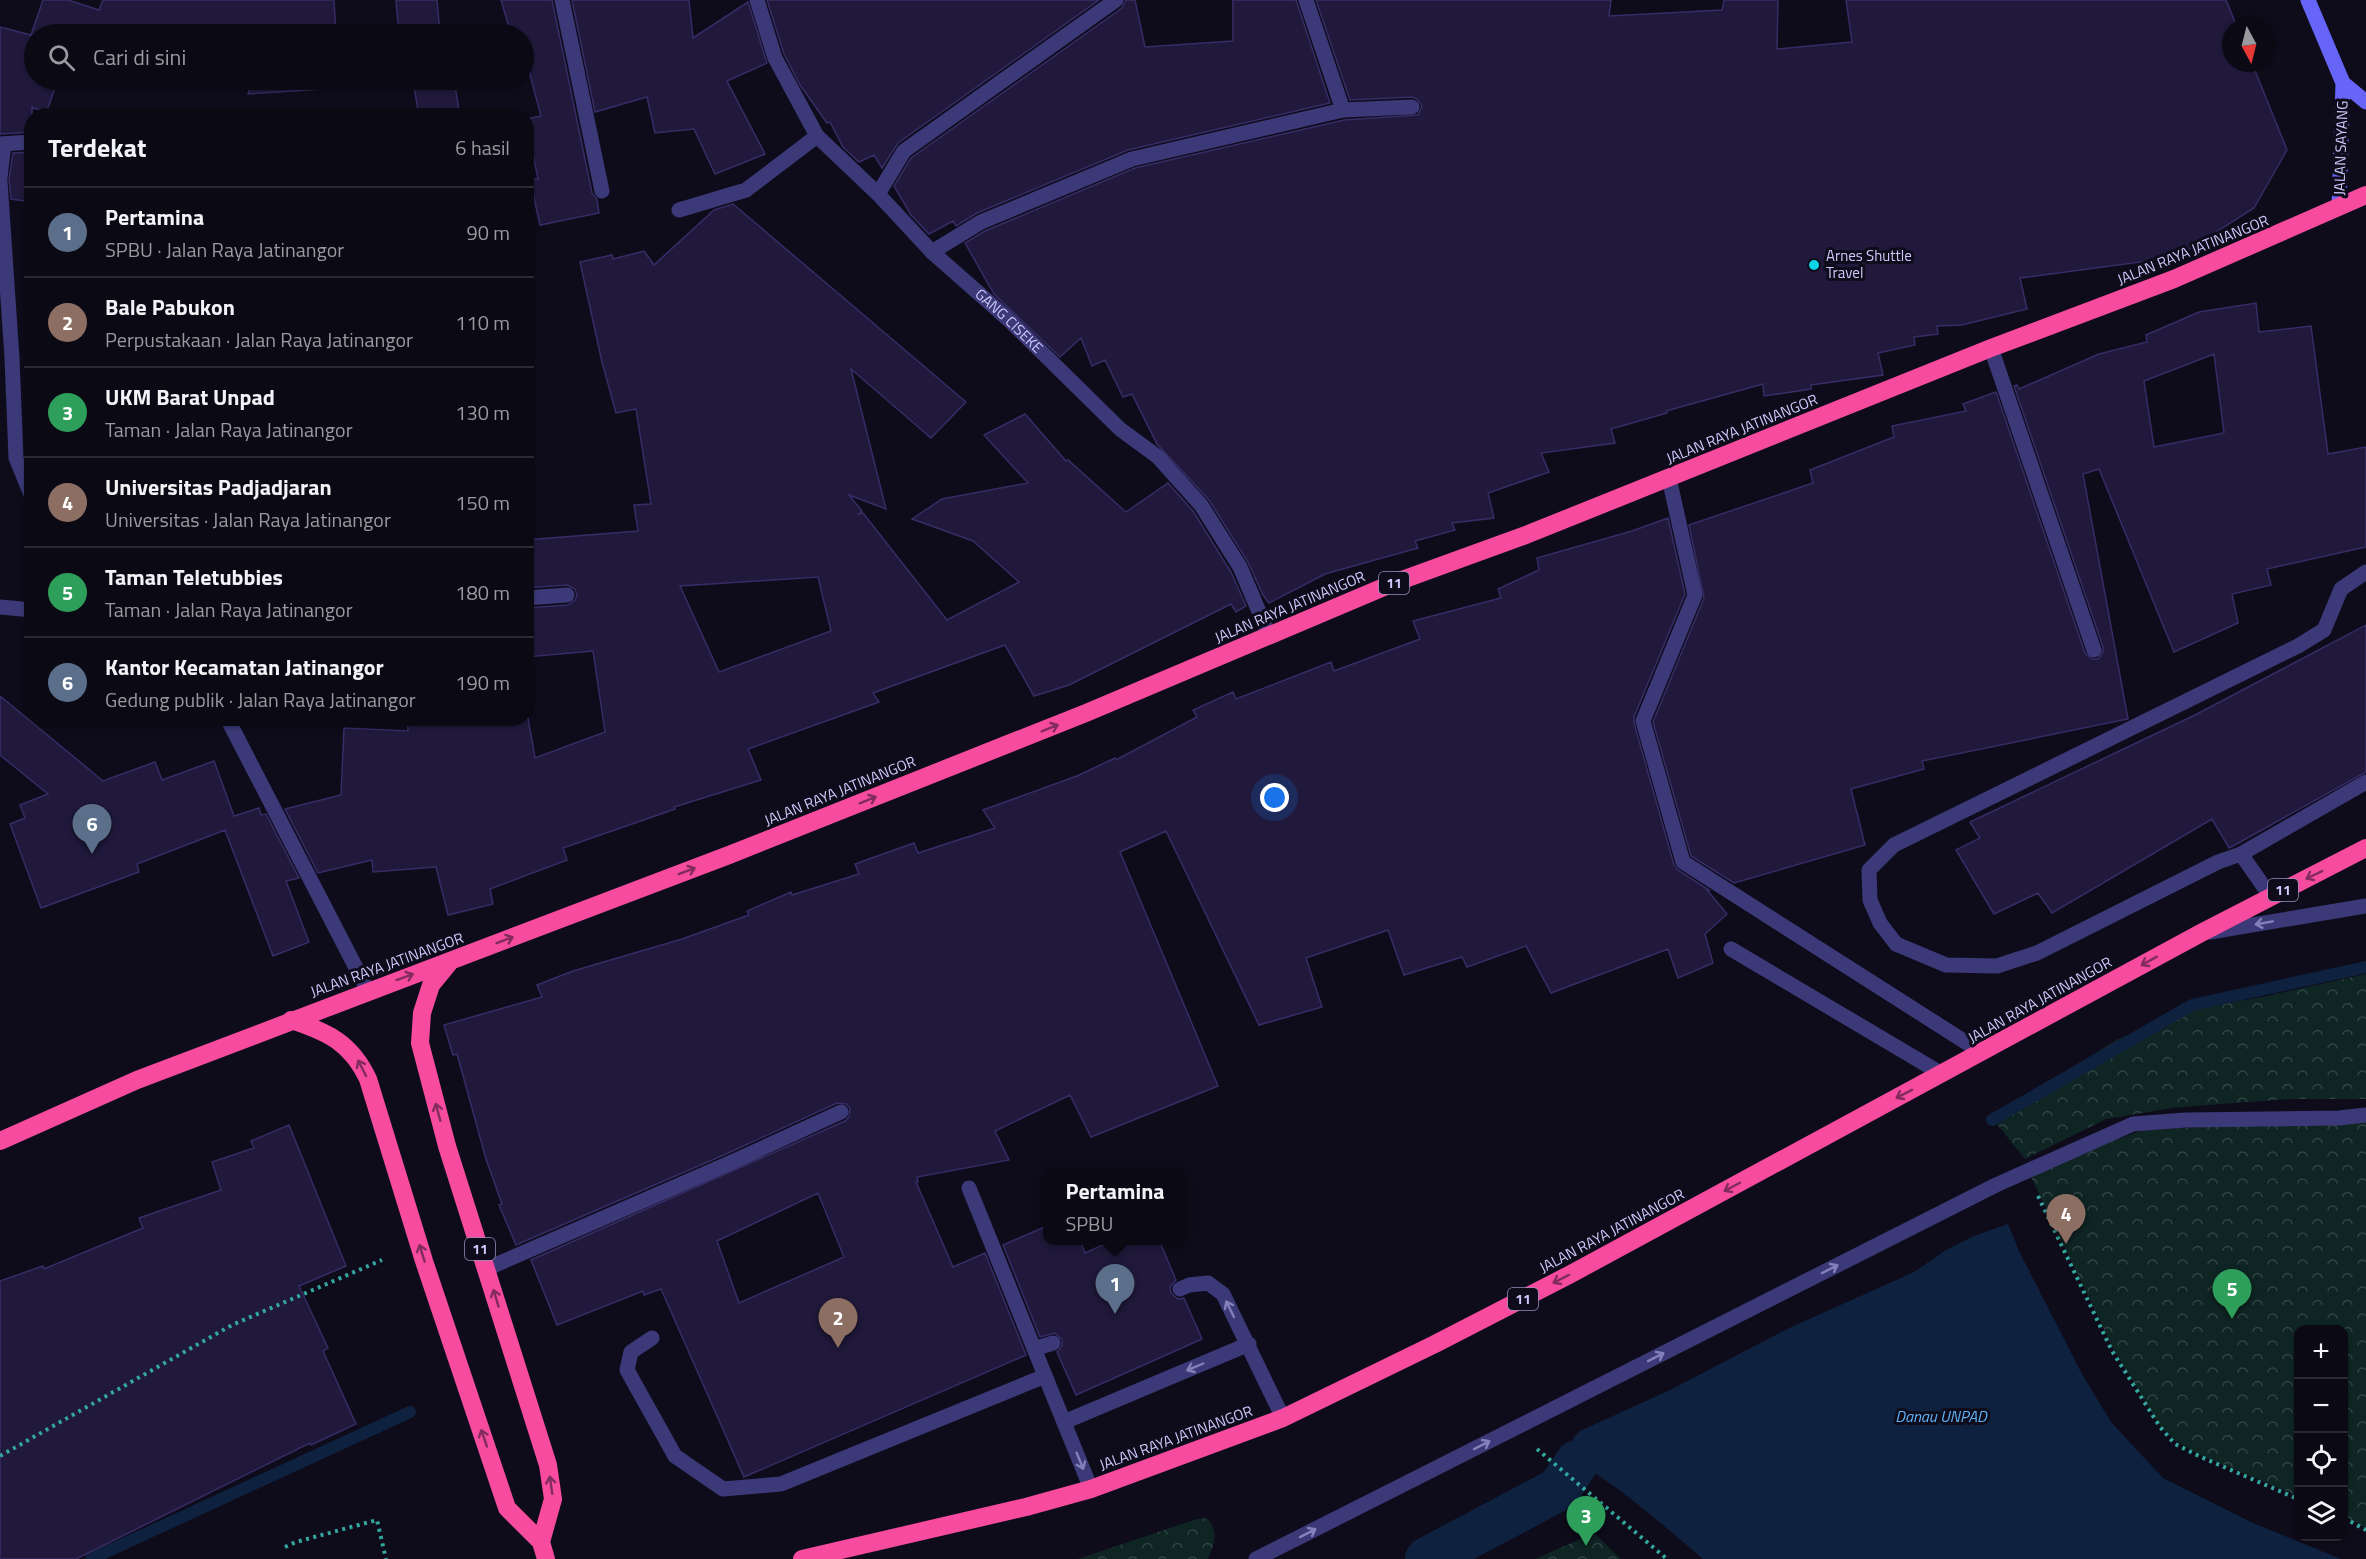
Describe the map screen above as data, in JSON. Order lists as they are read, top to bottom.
{
  "streets": {
    "highway": ["JALAN RAYA JATINANGOR", "11"],
    "main road": ["JALAN SAYANG"],
    "street": ["GANG CISEKE"]
  },
  "crossings": [
    ["JALAN SAYANG", "JALAN RAYA JATINANGOR"],
    ["JALAN RAYA JATINANGOR", "GANG CISEKE"],
    ["JALAN RAYA JATINANGOR", "11"]
  ],
  "water": ["Danau UNPAD"],
  "places": ["Arnes Shuttle Travel"],
  "north": "bottom",
  "page": {
    "search": "Cari di sini",
    "heading": ["Terdekat", "6 hasil"],
    "list": [
      {
        "mark": "1",
        "name": "Pertamina",
        "note": "SPBU · Jalan Raya Jatinangor",
        "value": "90 m"
      },
      {
        "mark": "2",
        "name": "Bale Pabukon",
        "note": "Perpustakaan · Jalan Raya Jatinangor",
        "value": "110 m"
      },
      {
        "mark": "3",
        "name": "UKM Barat Unpad",
        "note": "Taman · Jalan Raya Jatinangor",
        "value": "130 m"
      },
      {
        "mark": "4",
        "name": "Universitas Padjadjaran",
        "note": "Universitas · Jalan Raya Jatinangor",
        "value": "150 m"
      },
      {
        "mark": "5",
        "name": "Taman Teletubbies",
        "note": "Taman · Jalan Raya Jatinangor",
        "value": "180 m"
      },
      {
        "mark": "6",
        "name": "Kantor Kecamatan Jatinangor",
        "note": "Gedung publik · Jalan Raya Jatinangor",
        "value": "190 m"
      }
    ],
    "pins": [
      "6",
      "4",
      "1",
      "5",
      "2",
      "3"
    ],
    "popup": ["Pertamina", "SPBU"],
    "map_buttons": ["+", "−"]
  }
}
